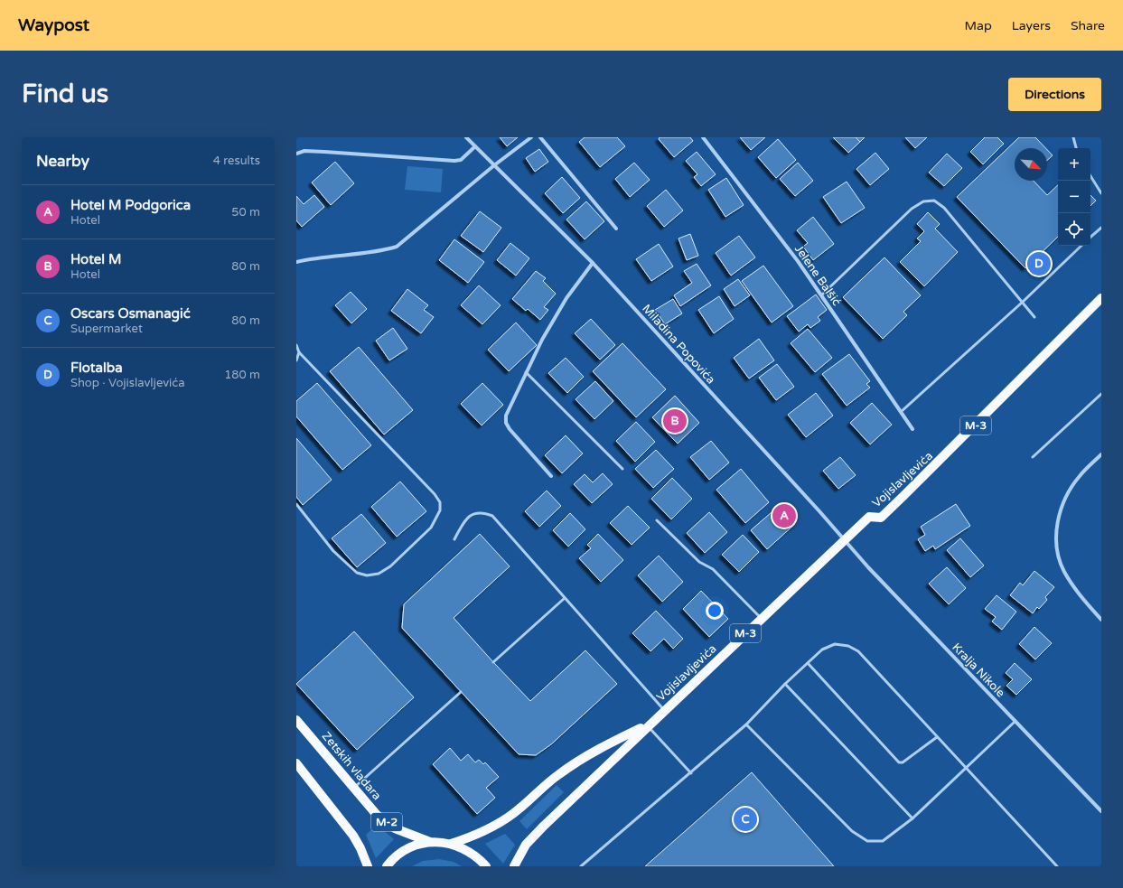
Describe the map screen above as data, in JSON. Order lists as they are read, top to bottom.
{
  "streets": {
    "main road": [
      "M-3",
      "Vojislavljevića",
      "Zetskih vladara",
      "M-2"
    ],
    "street": ["Jelene Balšić", "Miladina Popovića", "Kralja Nikole"]
  },
  "crossings": [
    ["Miladina Popovića", "Vojislavljevića"],
    ["Miladina Popovića", "Kralja Nikole"],
    ["Vojislavljevića", "Kralja Nikole"],
    ["Vojislavljevića", "M-2"],
    ["Zetskih vladara", "M-2"]
  ],
  "north": "bottom right",
  "page": {
    "header": "Waypost",
    "nav": ["Map", "Layers", "Share"],
    "buttons": "Directions",
    "title": "Find us",
    "heading": ["Nearby", "4 results"],
    "map_buttons": ["+", "−"],
    "list": [
      {
        "mark": "A",
        "name": "Hotel M Podgorica",
        "note": "Hotel",
        "value": "50 m"
      },
      {
        "mark": "B",
        "name": "Hotel M",
        "note": "Hotel",
        "value": "80 m"
      },
      {
        "mark": "C",
        "name": "Oscars Osmanagić",
        "note": "Supermarket",
        "value": "80 m"
      },
      {
        "mark": "D",
        "name": "Flotalba",
        "note": "Shop · Vojislavljevića",
        "value": "180 m"
      }
    ],
    "pins": [
      "D",
      "B",
      "A",
      "C"
    ]
  }
}
